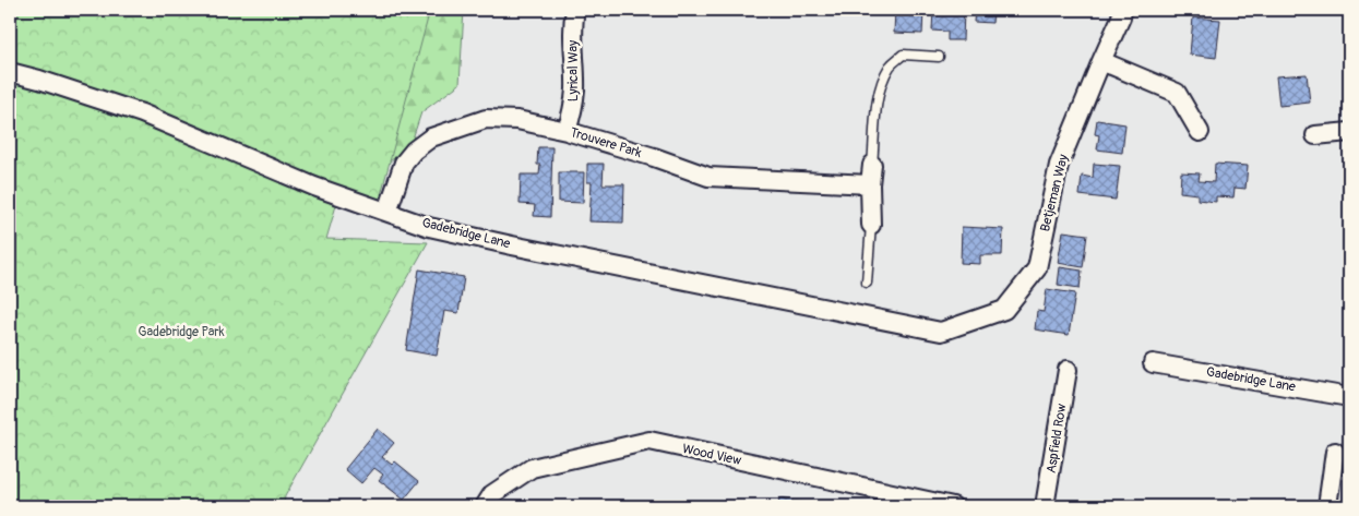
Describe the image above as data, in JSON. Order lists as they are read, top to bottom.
{
  "streets": {
    "street": [
      "Lyrical Way",
      "Trouvere Park",
      "Betjeman Way",
      "Gadebridge Lane",
      "Aspfield Row",
      "Wood View"
    ]
  },
  "crossings": [
    ["Lyrical Way", "Trouvere Park"],
    ["Trouvere Park", "Gadebridge Lane"],
    ["Betjeman Way", "Gadebridge Lane"]
  ],
  "parks": ["Gadebridge Park"]
}
